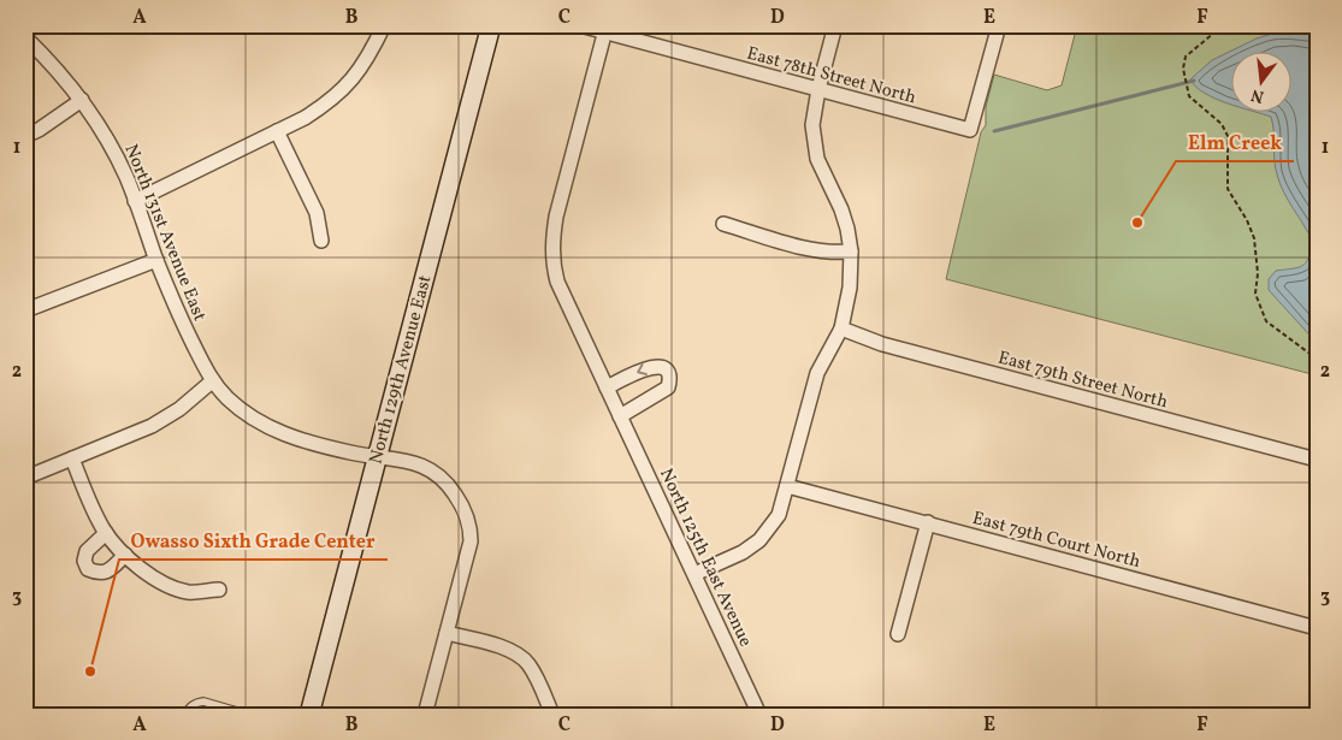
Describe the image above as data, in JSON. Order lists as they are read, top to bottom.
{
  "streets": {
    "main road": ["North 129th Avenue East"],
    "street": [
      "East 78th Street North",
      "North 131st Avenue East",
      "East 79th Street North",
      "East 79th Court North",
      "North 125th East Avenue"
    ]
  },
  "crossings": [
    ["East 78th Street North", "North 125th East Avenue"],
    ["North 131st Avenue East", "North 129th Avenue East"]
  ],
  "places": ["Elm Creek", "Owasso Sixth Grade Center"],
  "north": "bottom",
  "grid": {
    "columns": [
      "A",
      "B",
      "C",
      "D",
      "E",
      "F"
    ],
    "rows": ["1", "2", "3"]
  }
}
